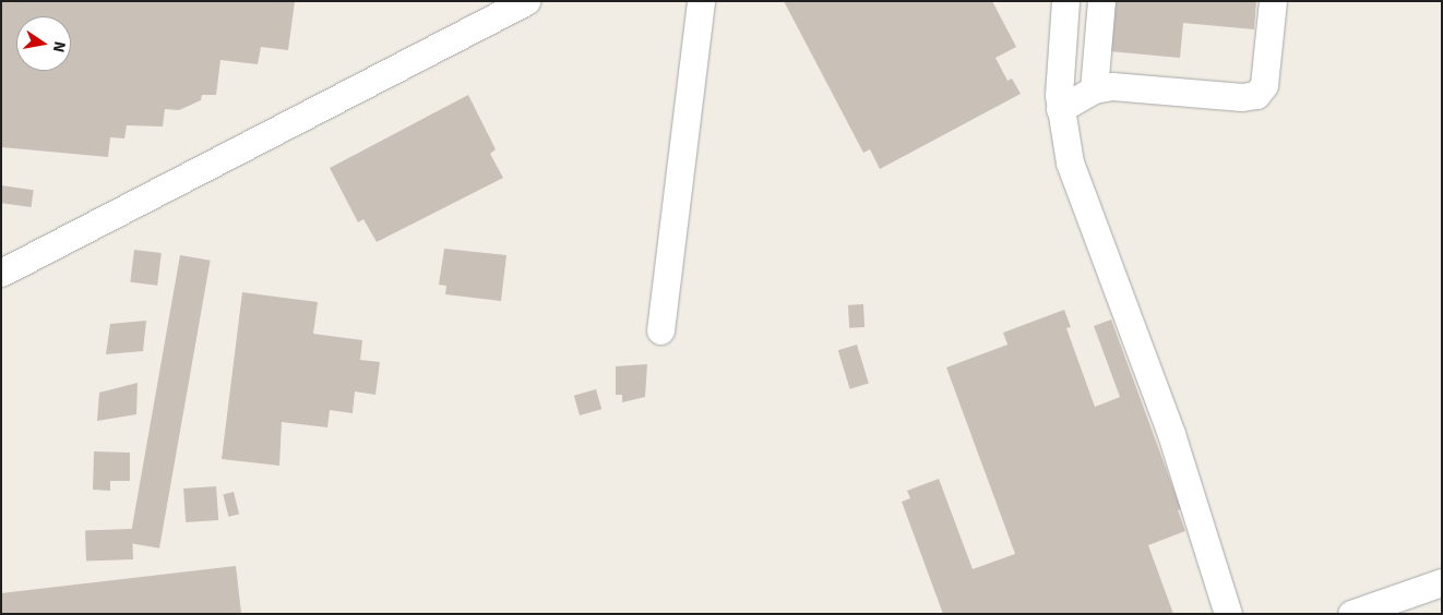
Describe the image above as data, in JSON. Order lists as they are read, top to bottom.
{
  "north": "right"
}
